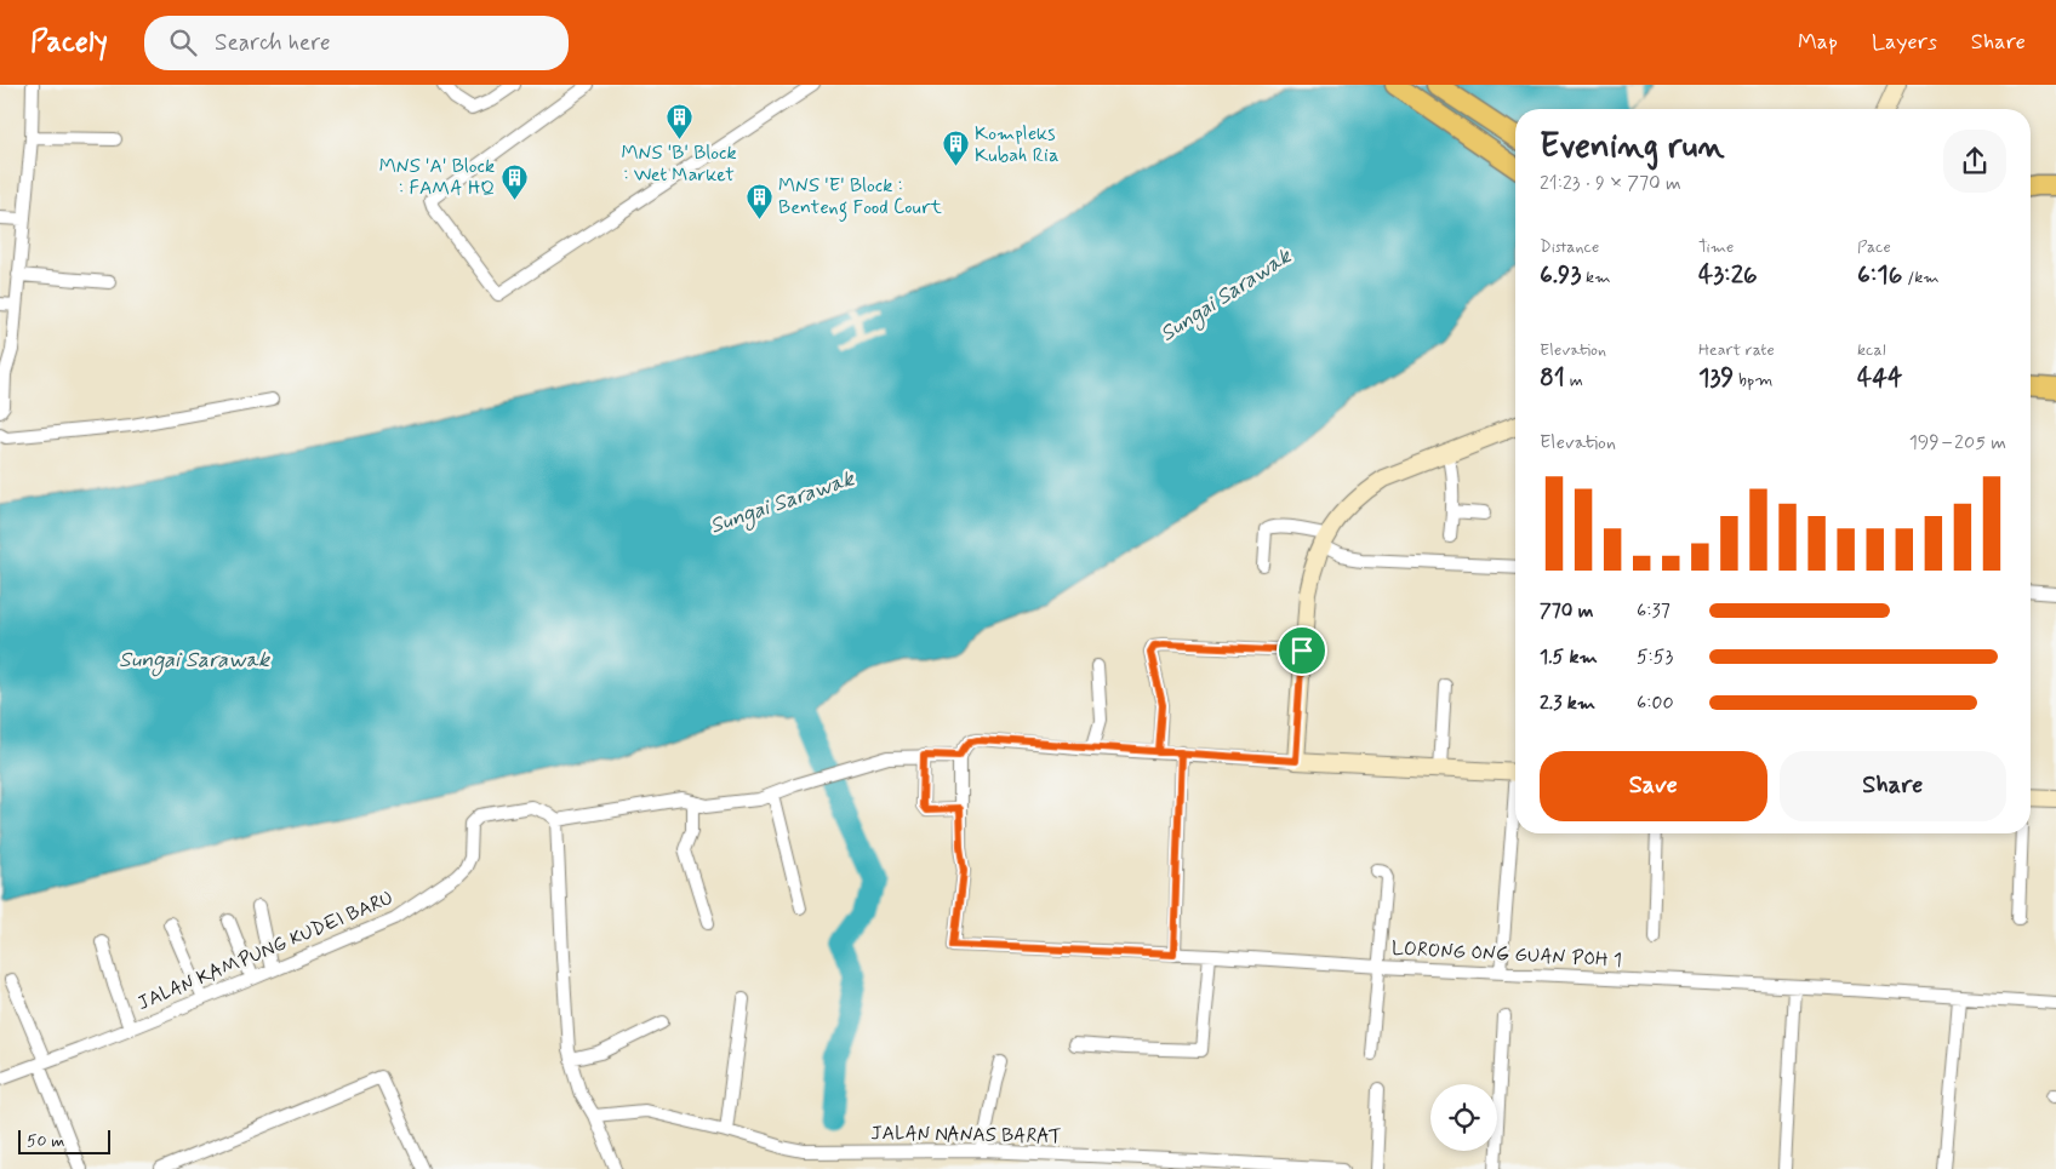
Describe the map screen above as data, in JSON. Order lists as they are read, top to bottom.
{
  "streets": {
    "street": ["JALAN KAMPUNG KUDEI BARU", "LORONG ONG GUAN POH 1", "JALAN NANAS BARAT"]
  },
  "water": ["Sungai Sarawak"],
  "places": {
    "building": [
      "MNS 'B' Block : Wet Market",
      "Kompleks Kubah Ria",
      "MNS 'A' Block : FAMA HQ",
      "MNS 'E' Block : Benteng Food Court"
    ]
  },
  "scale_bar": "50 m",
  "page": {
    "header": "Pacely",
    "search": "Search here",
    "nav": ["Map", "Layers", "Share"],
    "heading": ["Evening run", "21:23 · 9 × 770 m"],
    "stats": [
      ["Distance", "6.93 km"],
      ["Time", "43:26"],
      ["Pace", "6:16 /km"],
      ["Elevation", "81 m"],
      ["Heart rate", "139 bpm"],
      ["kcal", "444"]
    ],
    "chart": ["Elevation", "199–205 m"],
    "list": [
      {
        "name": "770 m",
        "note": "6:37"
      },
      {
        "name": "1.5 km",
        "note": "5:53"
      },
      {
        "name": "2.3 km",
        "note": "6:00"
      }
    ],
    "buttons": ["Save", "Share"],
    "scale": "50 m"
  }
}
